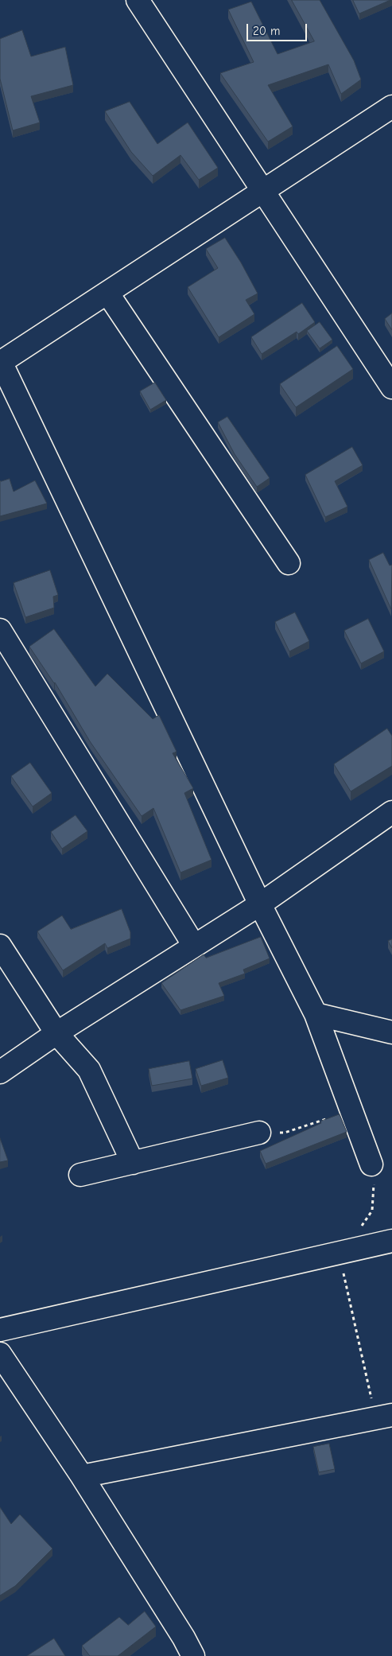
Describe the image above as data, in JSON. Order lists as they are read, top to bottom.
{
  "scale_bar": "20 m"
}
